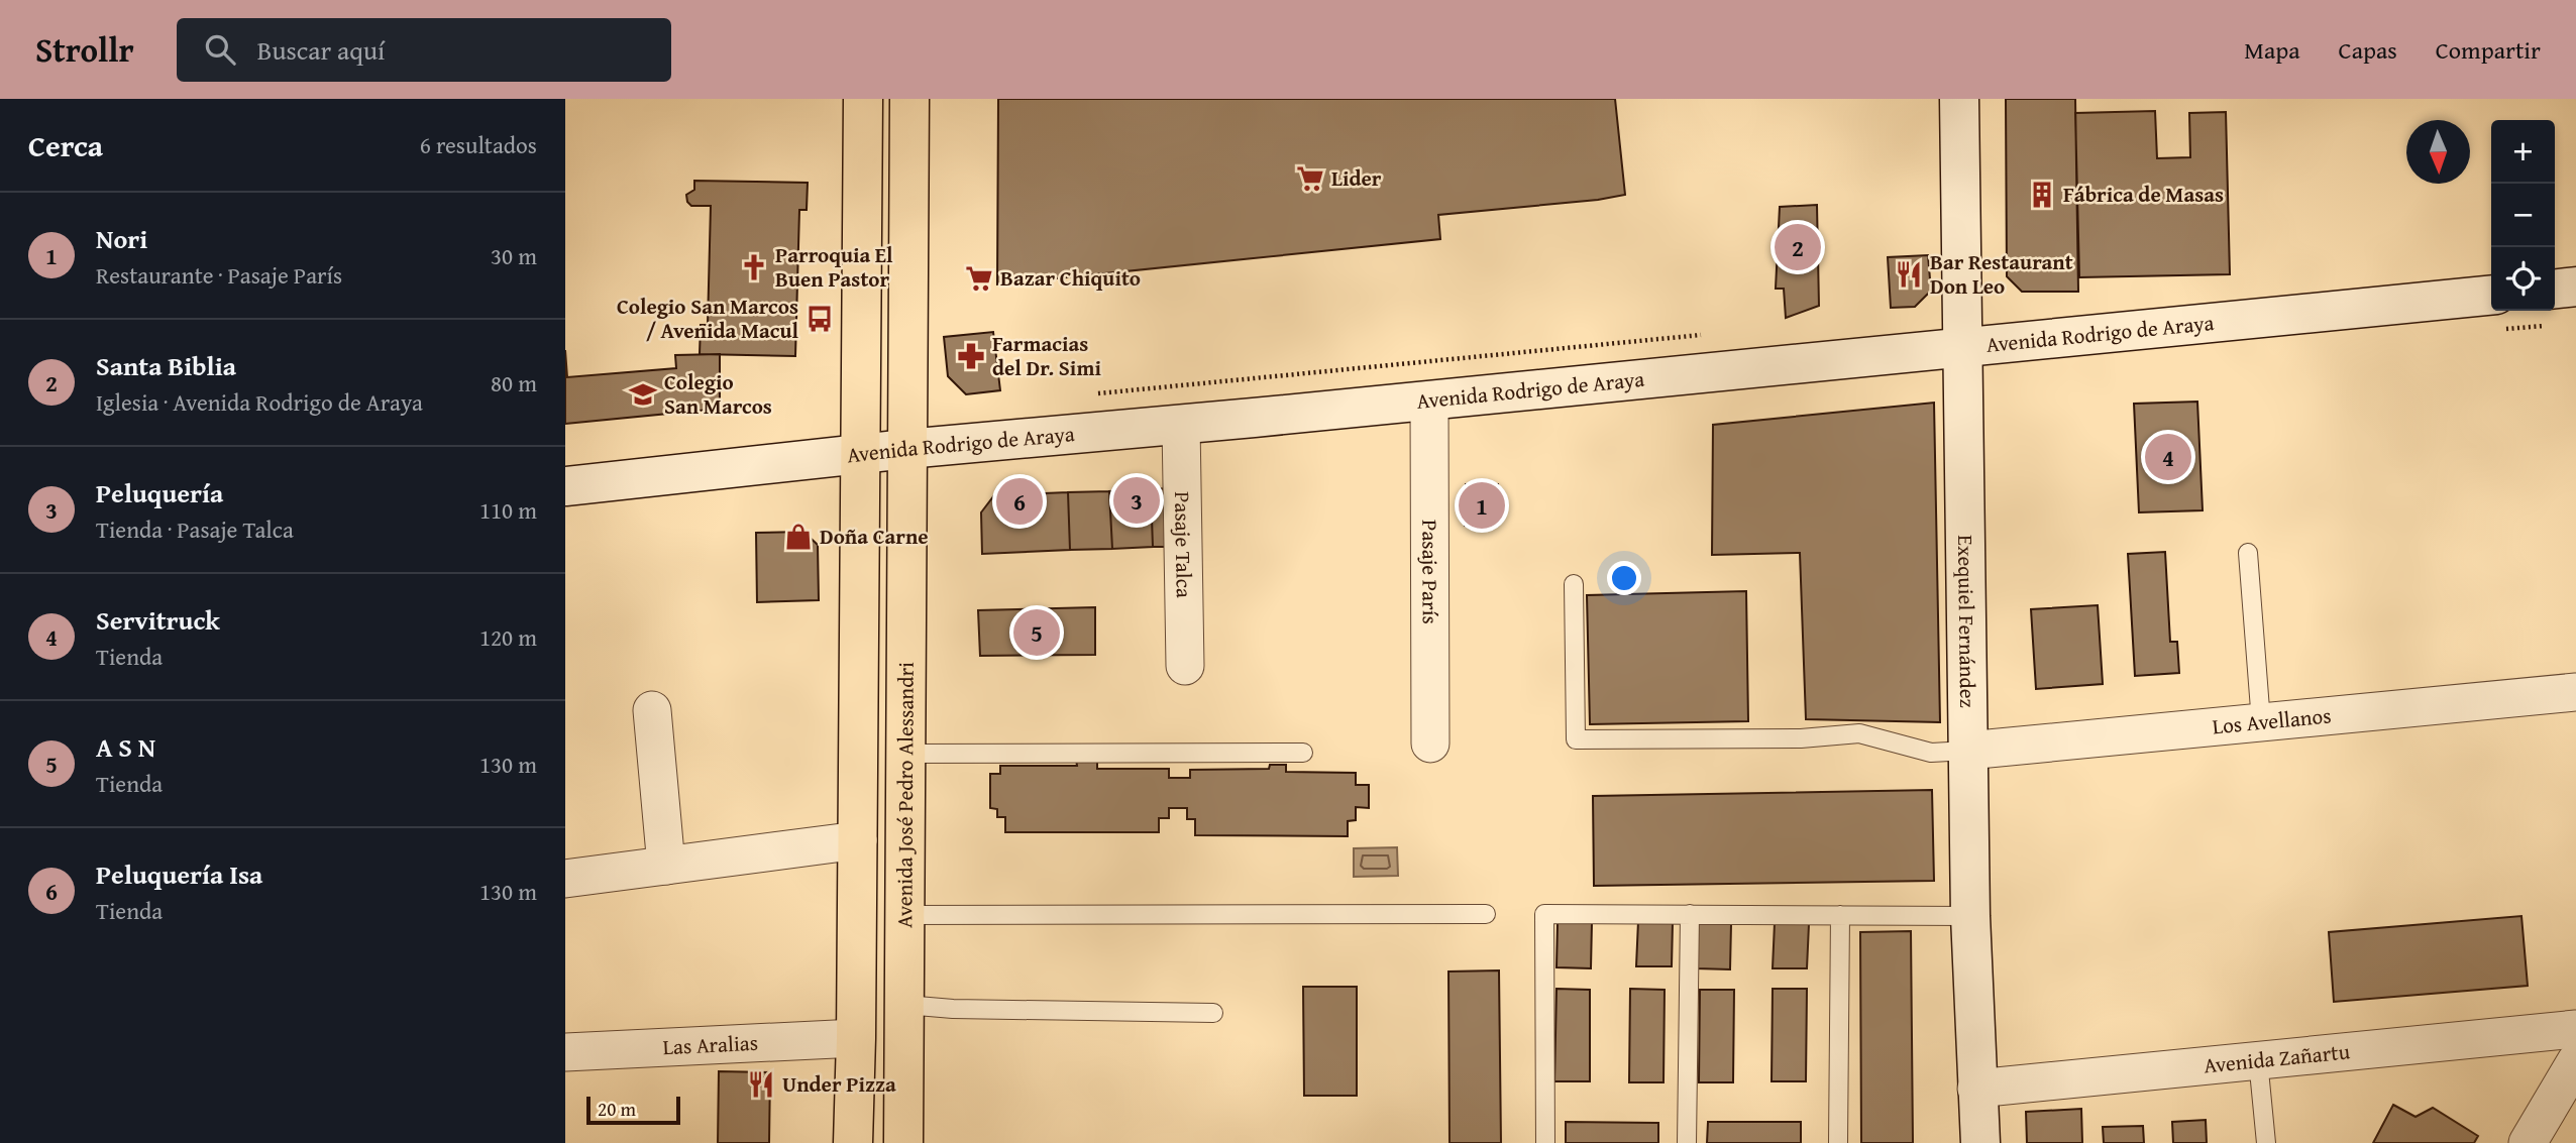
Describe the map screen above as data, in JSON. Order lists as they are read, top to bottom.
{
  "streets": {
    "main road": ["Avenida Rodrigo de Araya", "Exequiel Fernández", "Avenida José Pedro Alessandri"],
    "street": [
      "Pasaje Talca",
      "Pasaje París",
      "Los Avellanos",
      "Las Aralias",
      "Avenida Zañartu"
    ]
  },
  "crossings": [
    ["Avenida Rodrigo de Araya", "Pasaje Talca"],
    ["Avenida Rodrigo de Araya", "Pasaje París"],
    ["Avenida Rodrigo de Araya", "Exequiel Fernández"],
    ["Avenida Rodrigo de Araya", "Avenida José Pedro Alessandri"],
    ["Exequiel Fernández", "Los Avellanos"],
    ["Exequiel Fernández", "Avenida Zañartu"]
  ],
  "places": {
    "supermarket": ["Lider", "Bazar Chiquito"],
    "building": ["Fábrica de Masas"],
    "church": ["Parroquia El Buen Pastor"],
    "restaurant": ["Bar Restaurant Don Leo", "Under Pizza"],
    "bus stop": ["Colegio San Marcos / Avenida Macul"],
    "pharmacy": ["Farmacias del Dr. Simi"],
    "school or university": ["Colegio San Marcos"],
    "shop": ["Doña Carne"]
  },
  "scale_bar": "20 m",
  "north": "bottom",
  "page": {
    "header": "Strollr",
    "search": "Buscar aquí",
    "nav": ["Mapa", "Capas", "Compartir"],
    "heading": ["Cerca", "6 resultados"],
    "map_buttons": ["+", "−"],
    "list": [
      {
        "mark": "1",
        "name": "Nori",
        "note": "Restaurante · Pasaje París",
        "value": "30 m"
      },
      {
        "mark": "2",
        "name": "Santa Biblia",
        "note": "Iglesia · Avenida Rodrigo de Araya",
        "value": "80 m"
      },
      {
        "mark": "3",
        "name": "Peluquería",
        "note": "Tienda · Pasaje Talca",
        "value": "110 m"
      },
      {
        "mark": "4",
        "name": "Servitruck",
        "note": "Tienda",
        "value": "120 m"
      },
      {
        "mark": "5",
        "name": "A S N",
        "note": "Tienda",
        "value": "130 m"
      },
      {
        "mark": "6",
        "name": "Peluquería Isa",
        "note": "Tienda",
        "value": "130 m"
      }
    ],
    "pins": [
      "2",
      "4",
      "3",
      "6",
      "1",
      "5"
    ],
    "scale": "20 m"
  }
}
